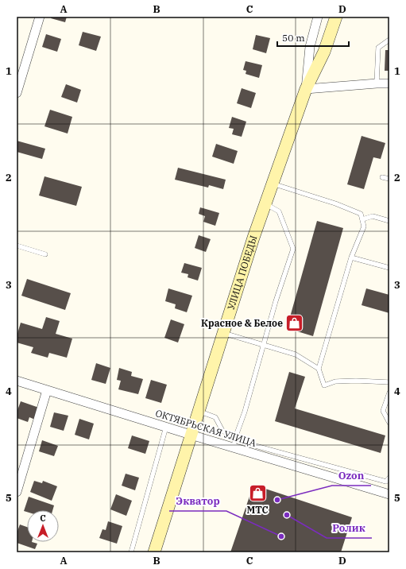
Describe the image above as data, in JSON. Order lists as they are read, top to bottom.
{
  "streets": {
    "street": ["УЛИЦА ПОБЕДЫ", "ОКТЯБРЬСКАЯ УЛИЦА"]
  },
  "crossings": [
    ["УЛИЦА ПОБЕДЫ", "ОКТЯБРЬСКАЯ УЛИЦА"]
  ],
  "places": {
    "shop": ["Красное & Белое", "МТС"],
    "other": ["Ozon", "Ролик", "Экватор"]
  },
  "scale_bar": "50 m",
  "north": "top",
  "grid": {
    "columns": [
      "A",
      "B",
      "C",
      "D"
    ],
    "rows": [
      "1",
      "2",
      "3",
      "4",
      "5"
    ]
  }
}
